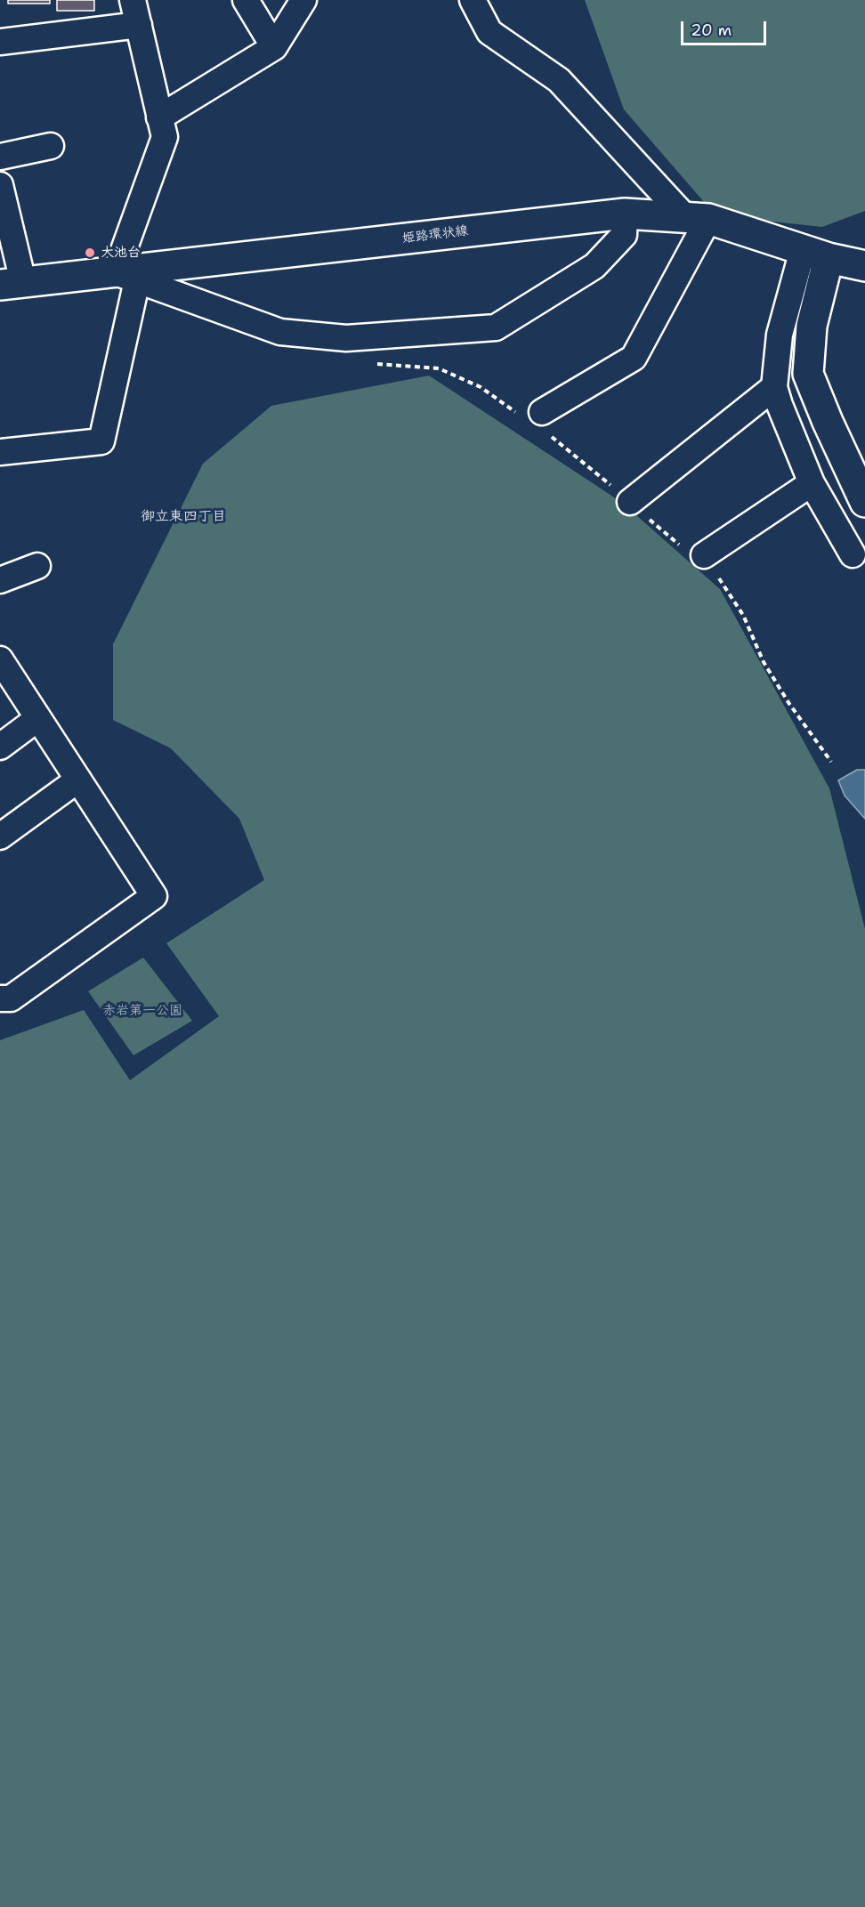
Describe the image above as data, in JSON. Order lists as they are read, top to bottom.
{
  "streets": {
    "main road": ["姫路環状線"]
  },
  "districts": ["御立東四丁目"],
  "parks": ["赤岩第一公園"],
  "places": ["大池台"],
  "scale_bar": "20 m"
}
